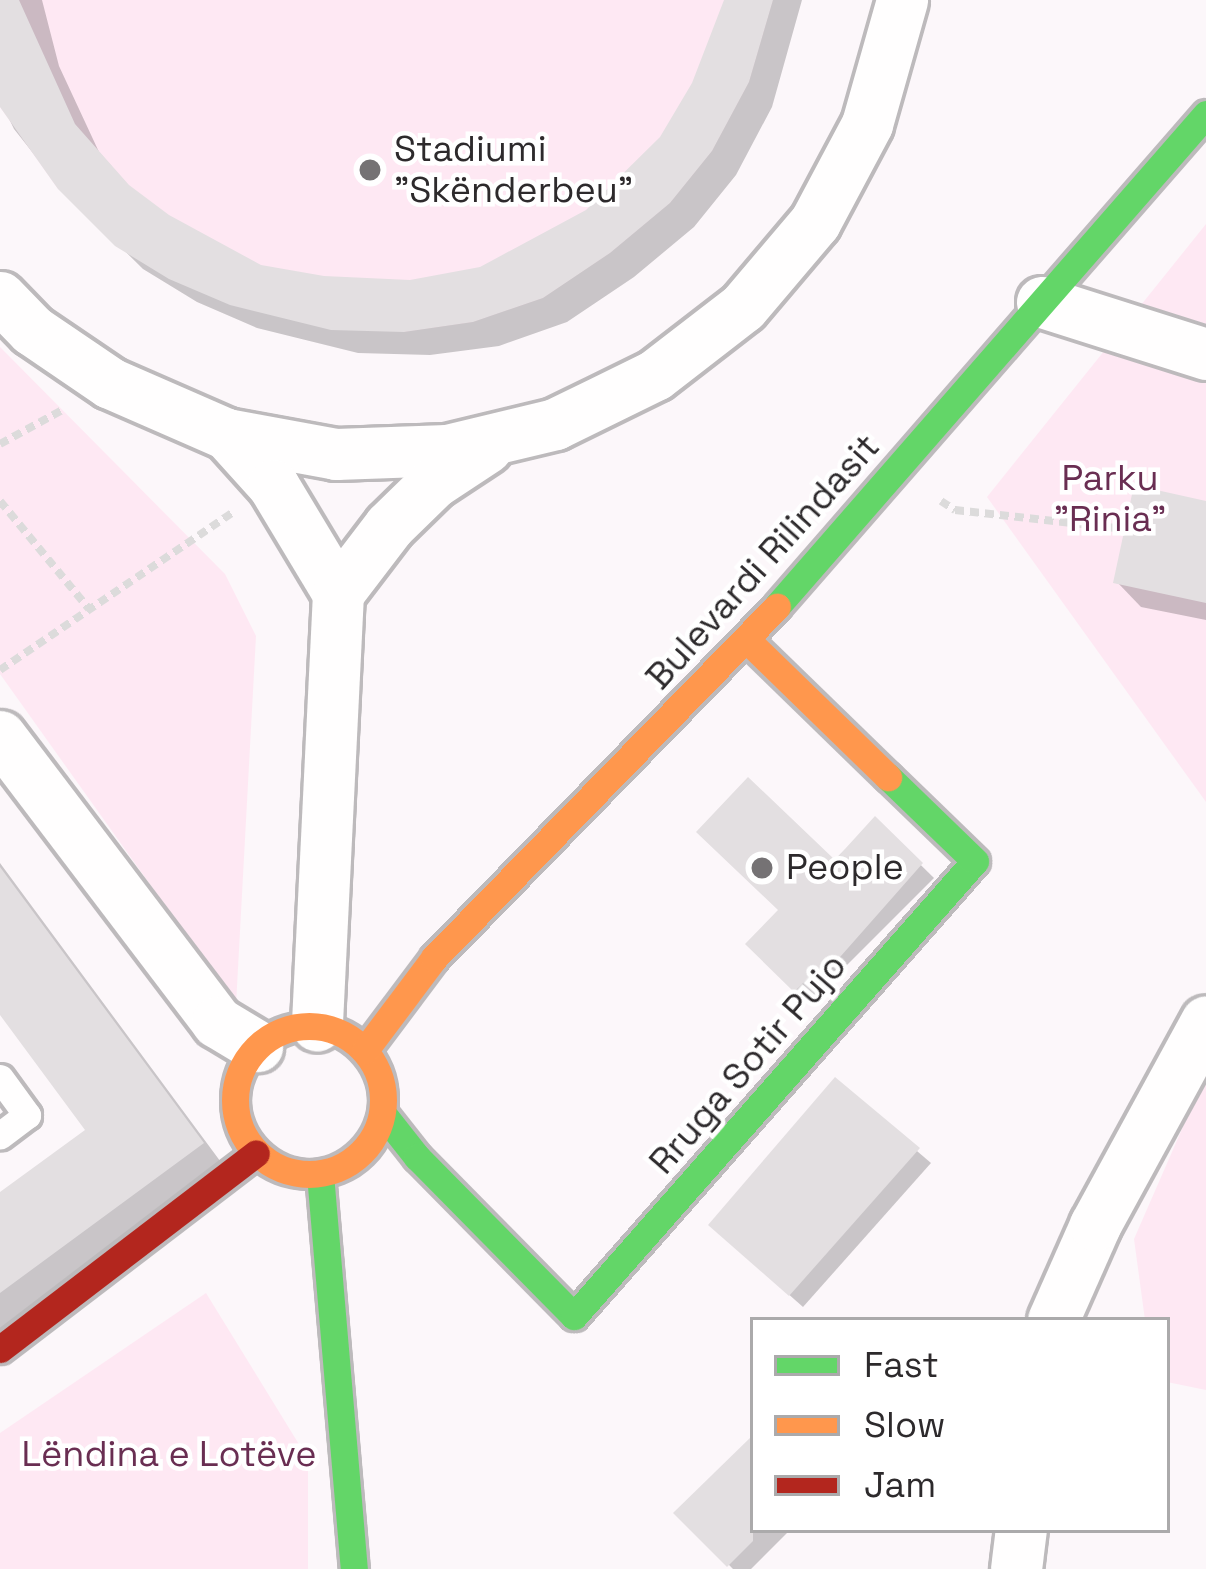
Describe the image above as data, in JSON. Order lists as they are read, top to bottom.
{
  "streets": {
    "main road": ["Bulevardi Rilindasit", "Rruga Sotir Pujo"]
  },
  "crossings": [
    ["Bulevardi Rilindasit", "Rruga Sotir Pujo"]
  ],
  "parks": ["Parku \"Rinia\"", "Lëndina e Lotëve"],
  "places": ["Stadiumi \"Skënderbeu\"", "People"],
  "legend": ["Fast", "Slow", "Jam"]
}
